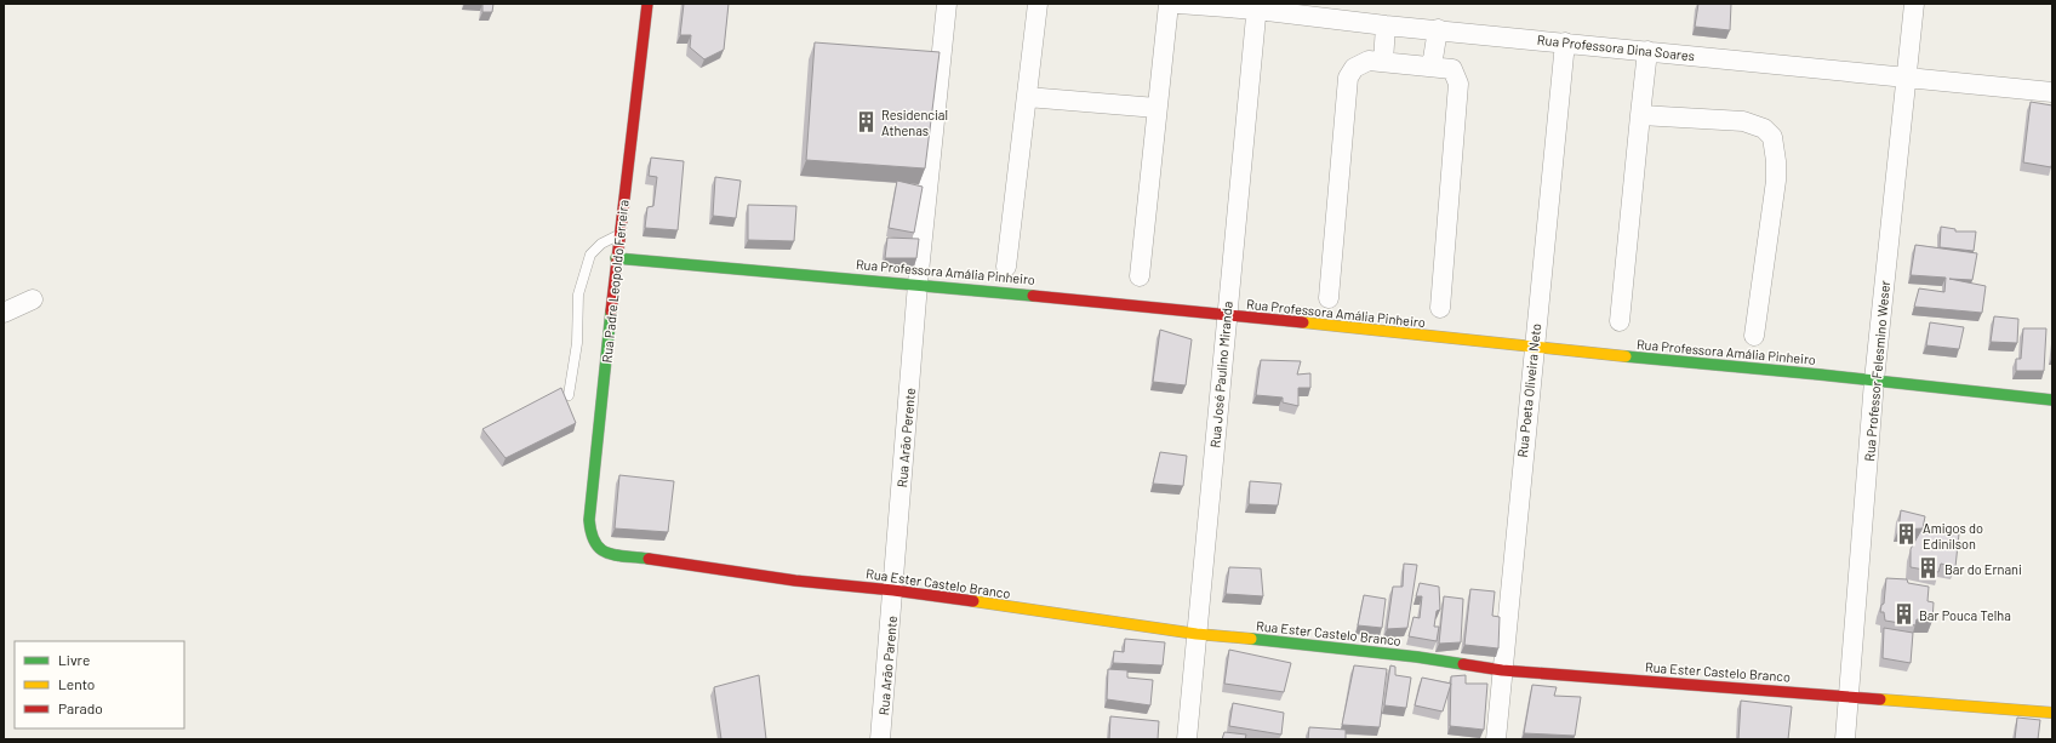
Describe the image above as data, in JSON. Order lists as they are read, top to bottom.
{
  "streets": {
    "street": [
      "Rua Professora Dina Soares",
      "Rua Professora Amália Pinheiro",
      "Rua Padre Leopoldo Ferreira",
      "Rua Professor Felesmino Weser",
      "Rua José Paulino Miranda",
      "Rua Poeta Oliveira Neto",
      "Rua Arão Perente",
      "Rua Ester Castelo Branco",
      "Rua Arão Parente"
    ]
  },
  "crossings": [
    ["Rua Professora Dina Soares", "Rua Professor Felesmino Weser"],
    ["Rua Professora Dina Soares", "Rua José Paulino Miranda"],
    ["Rua Professora Dina Soares", "Rua Poeta Oliveira Neto"],
    ["Rua Professora Amália Pinheiro", "Rua Padre Leopoldo Ferreira"],
    ["Rua Professora Amália Pinheiro", "Rua Professor Felesmino Weser"],
    ["Rua Professora Amália Pinheiro", "Rua José Paulino Miranda"],
    ["Rua Professora Amália Pinheiro", "Rua Poeta Oliveira Neto"],
    ["Rua Professora Amália Pinheiro", "Rua Arão Perente"],
    ["Rua Padre Leopoldo Ferreira", "Rua Ester Castelo Branco"],
    ["Rua Professor Felesmino Weser", "Rua Ester Castelo Branco"],
    ["Rua José Paulino Miranda", "Rua Ester Castelo Branco"],
    ["Rua Poeta Oliveira Neto", "Rua Ester Castelo Branco"],
    ["Rua Arão Perente", "Rua Ester Castelo Branco"],
    ["Rua Arão Perente", "Rua Arão Parente"],
    ["Rua Ester Castelo Branco", "Rua Arão Parente"]
  ],
  "places": {
    "building": [
      "Residencial Athenas",
      "Amigos do Edinilson",
      "Bar do Ernani",
      "Bar Pouca Telha"
    ]
  },
  "legend": ["Livre", "Lento", "Parado"]
}
